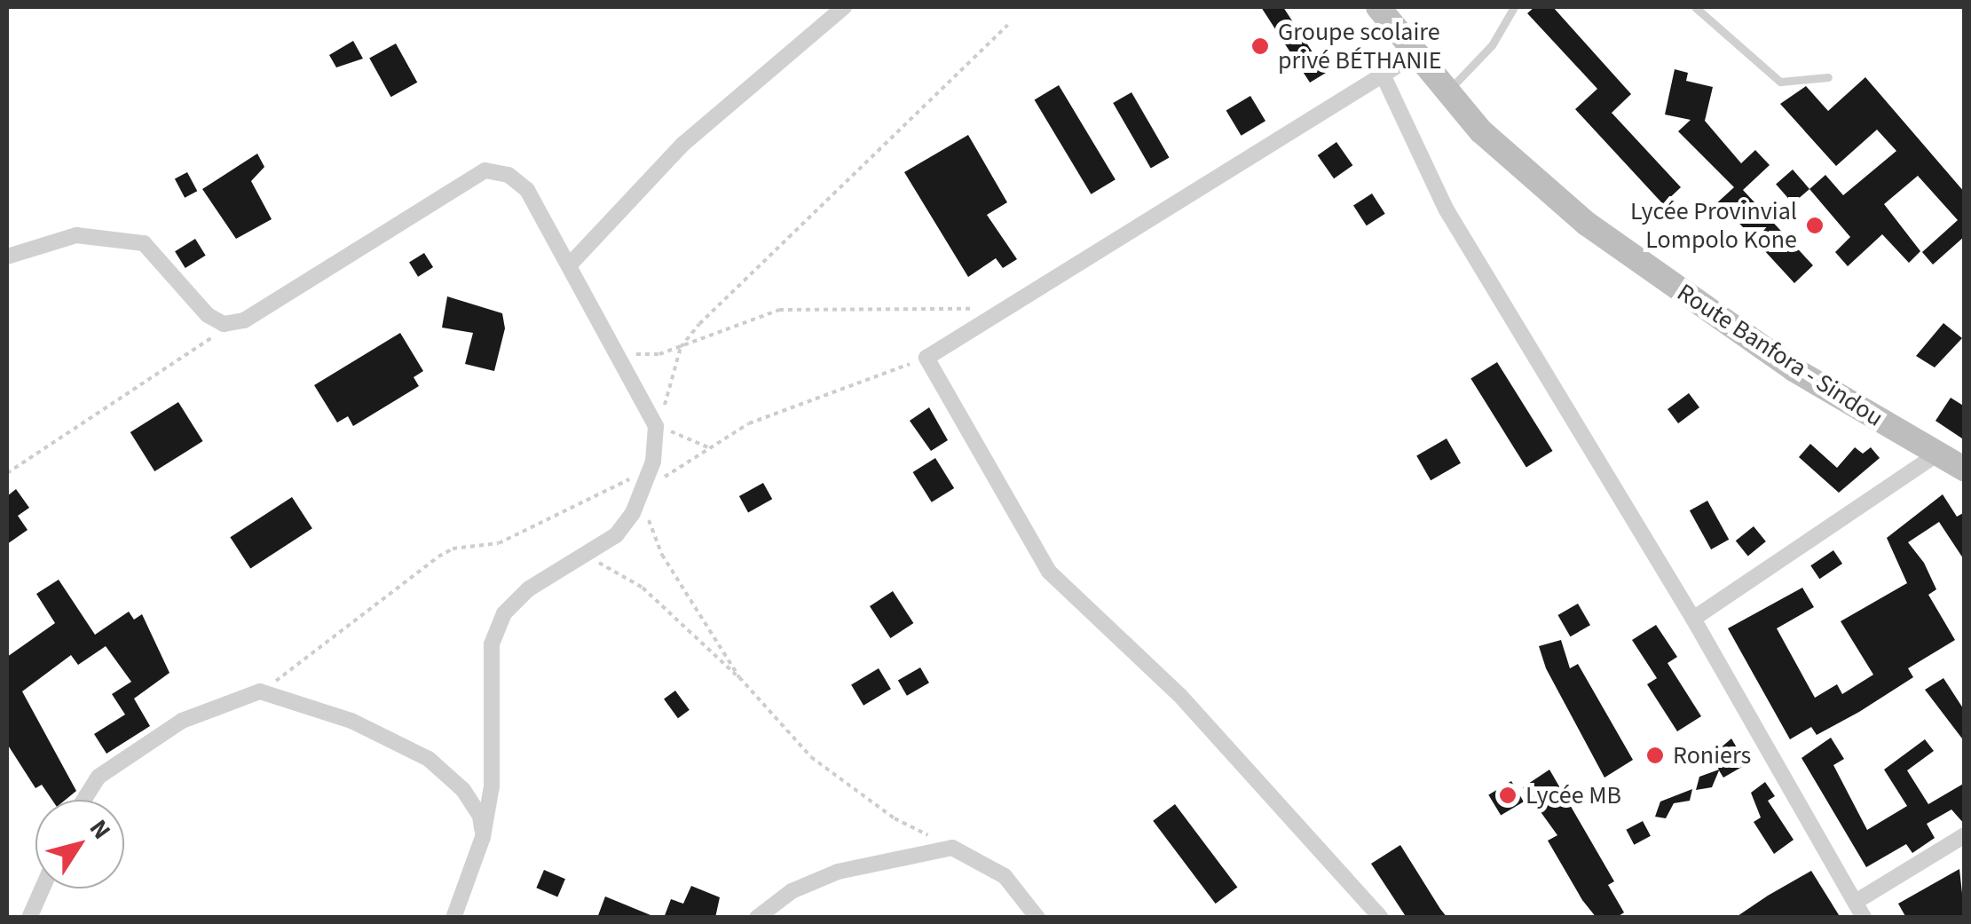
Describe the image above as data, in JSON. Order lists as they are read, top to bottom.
{
  "streets": {
    "main road": ["Route Banfora - Sindou"]
  },
  "places": [
    "Groupe scolaire privé BÉTHANIE",
    "Lycée Provinvial Lompolo Kone",
    "Roniers",
    "Lycée MB"
  ],
  "north": "top right"
}
